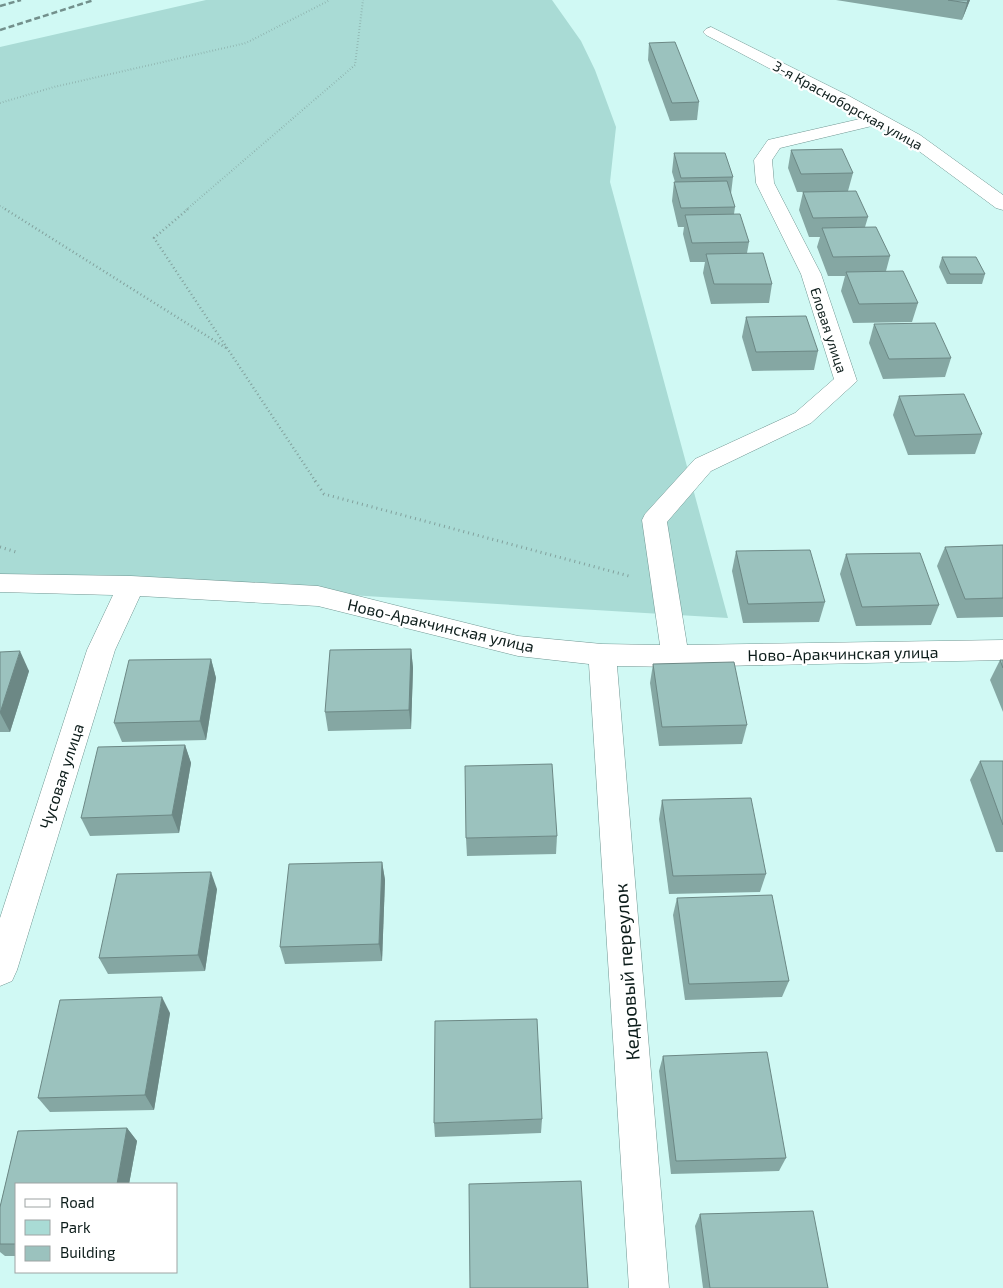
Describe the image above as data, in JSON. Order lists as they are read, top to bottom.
{
  "streets": {
    "street": [
      "3-я Красноборская улица",
      "Еловая улица",
      "Ново-Аракчинская улица",
      "Чусовая улица",
      "Кедровый переулок"
    ]
  },
  "crossings": [
    ["3-я Красноборская улица", "Еловая улица"],
    ["Еловая улица", "Ново-Аракчинская улица"],
    ["Ново-Аракчинская улица", "Чусовая улица"],
    ["Ново-Аракчинская улица", "Кедровый переулок"]
  ],
  "legend": ["Road", "Park", "Building"]
}
